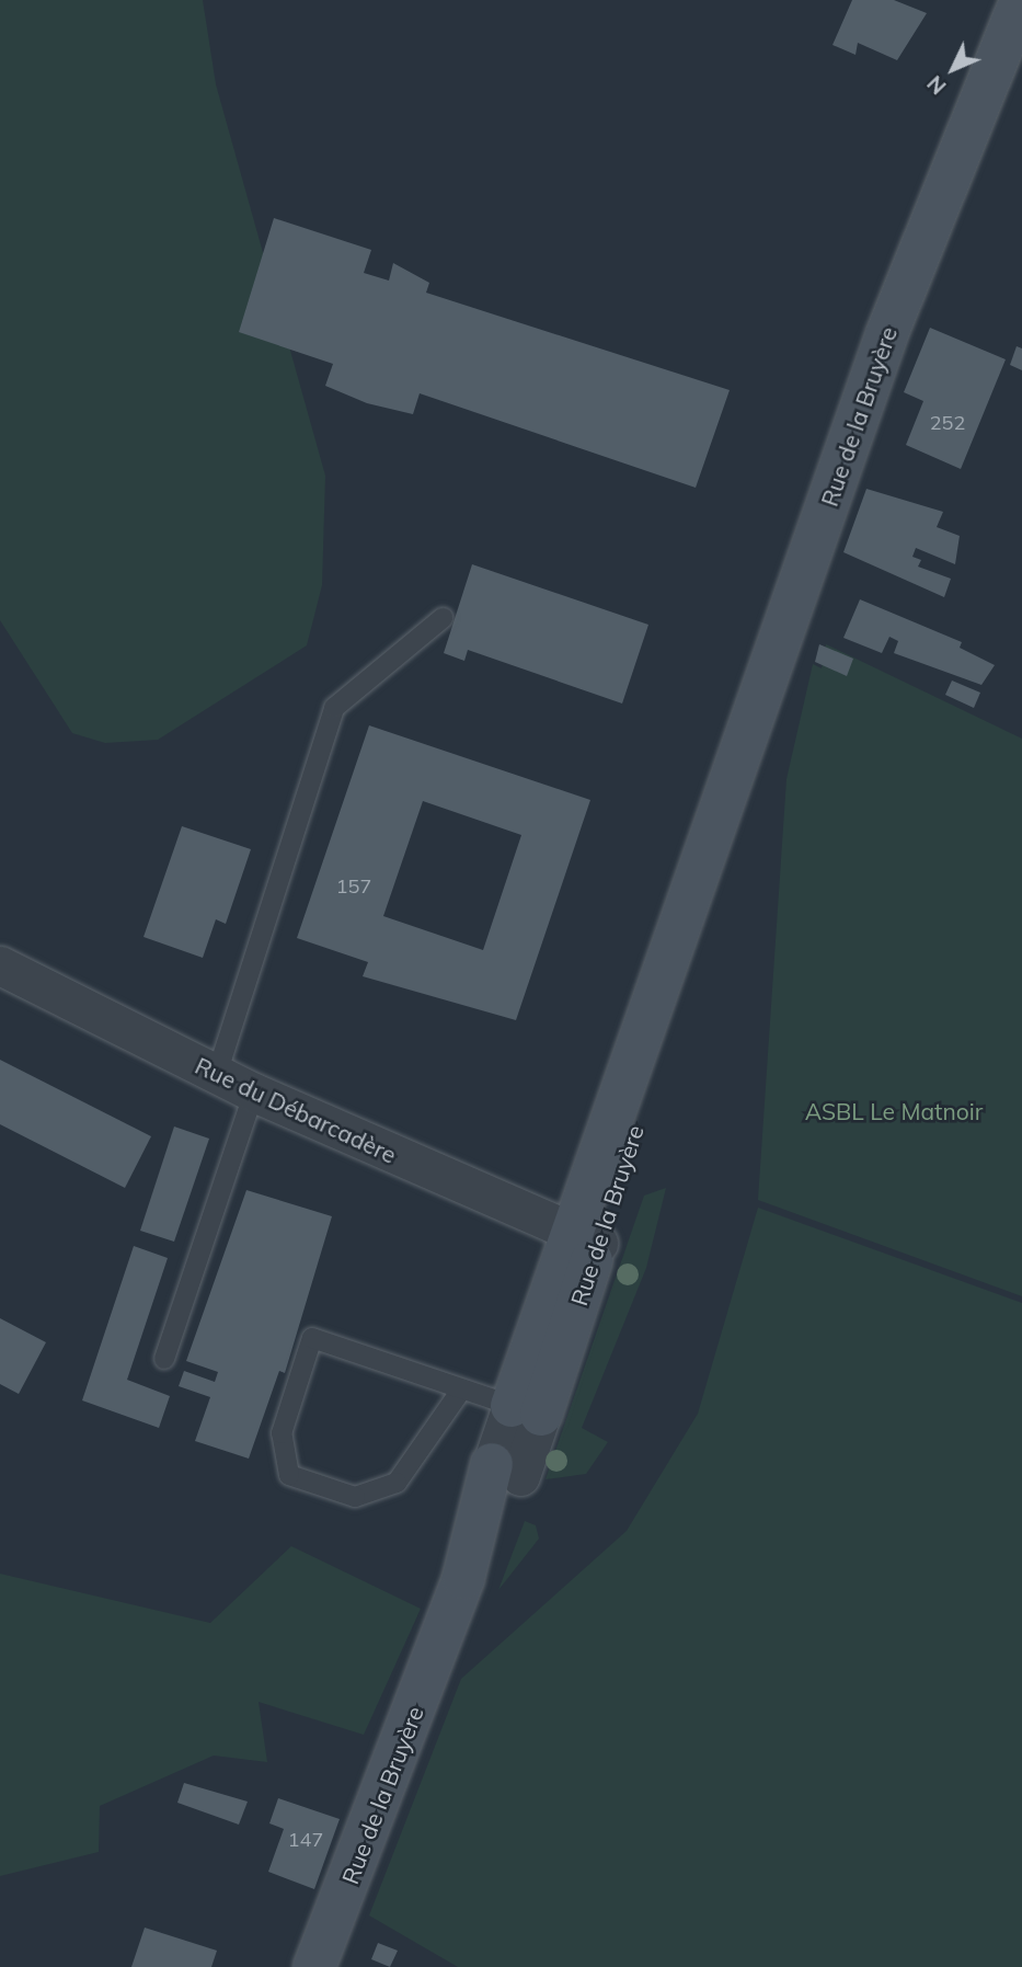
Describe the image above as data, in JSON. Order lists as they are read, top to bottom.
{
  "streets": {
    "street": ["Rue de la Bruyère", "Rue du Débarcadère"]
  },
  "crossings": [
    ["Rue de la Bruyère", "Rue du Débarcadère"]
  ],
  "parks": ["ASBL Le Matnoir"],
  "house_numbers": ["252", "157", "147"],
  "north": "bottom left"
}
